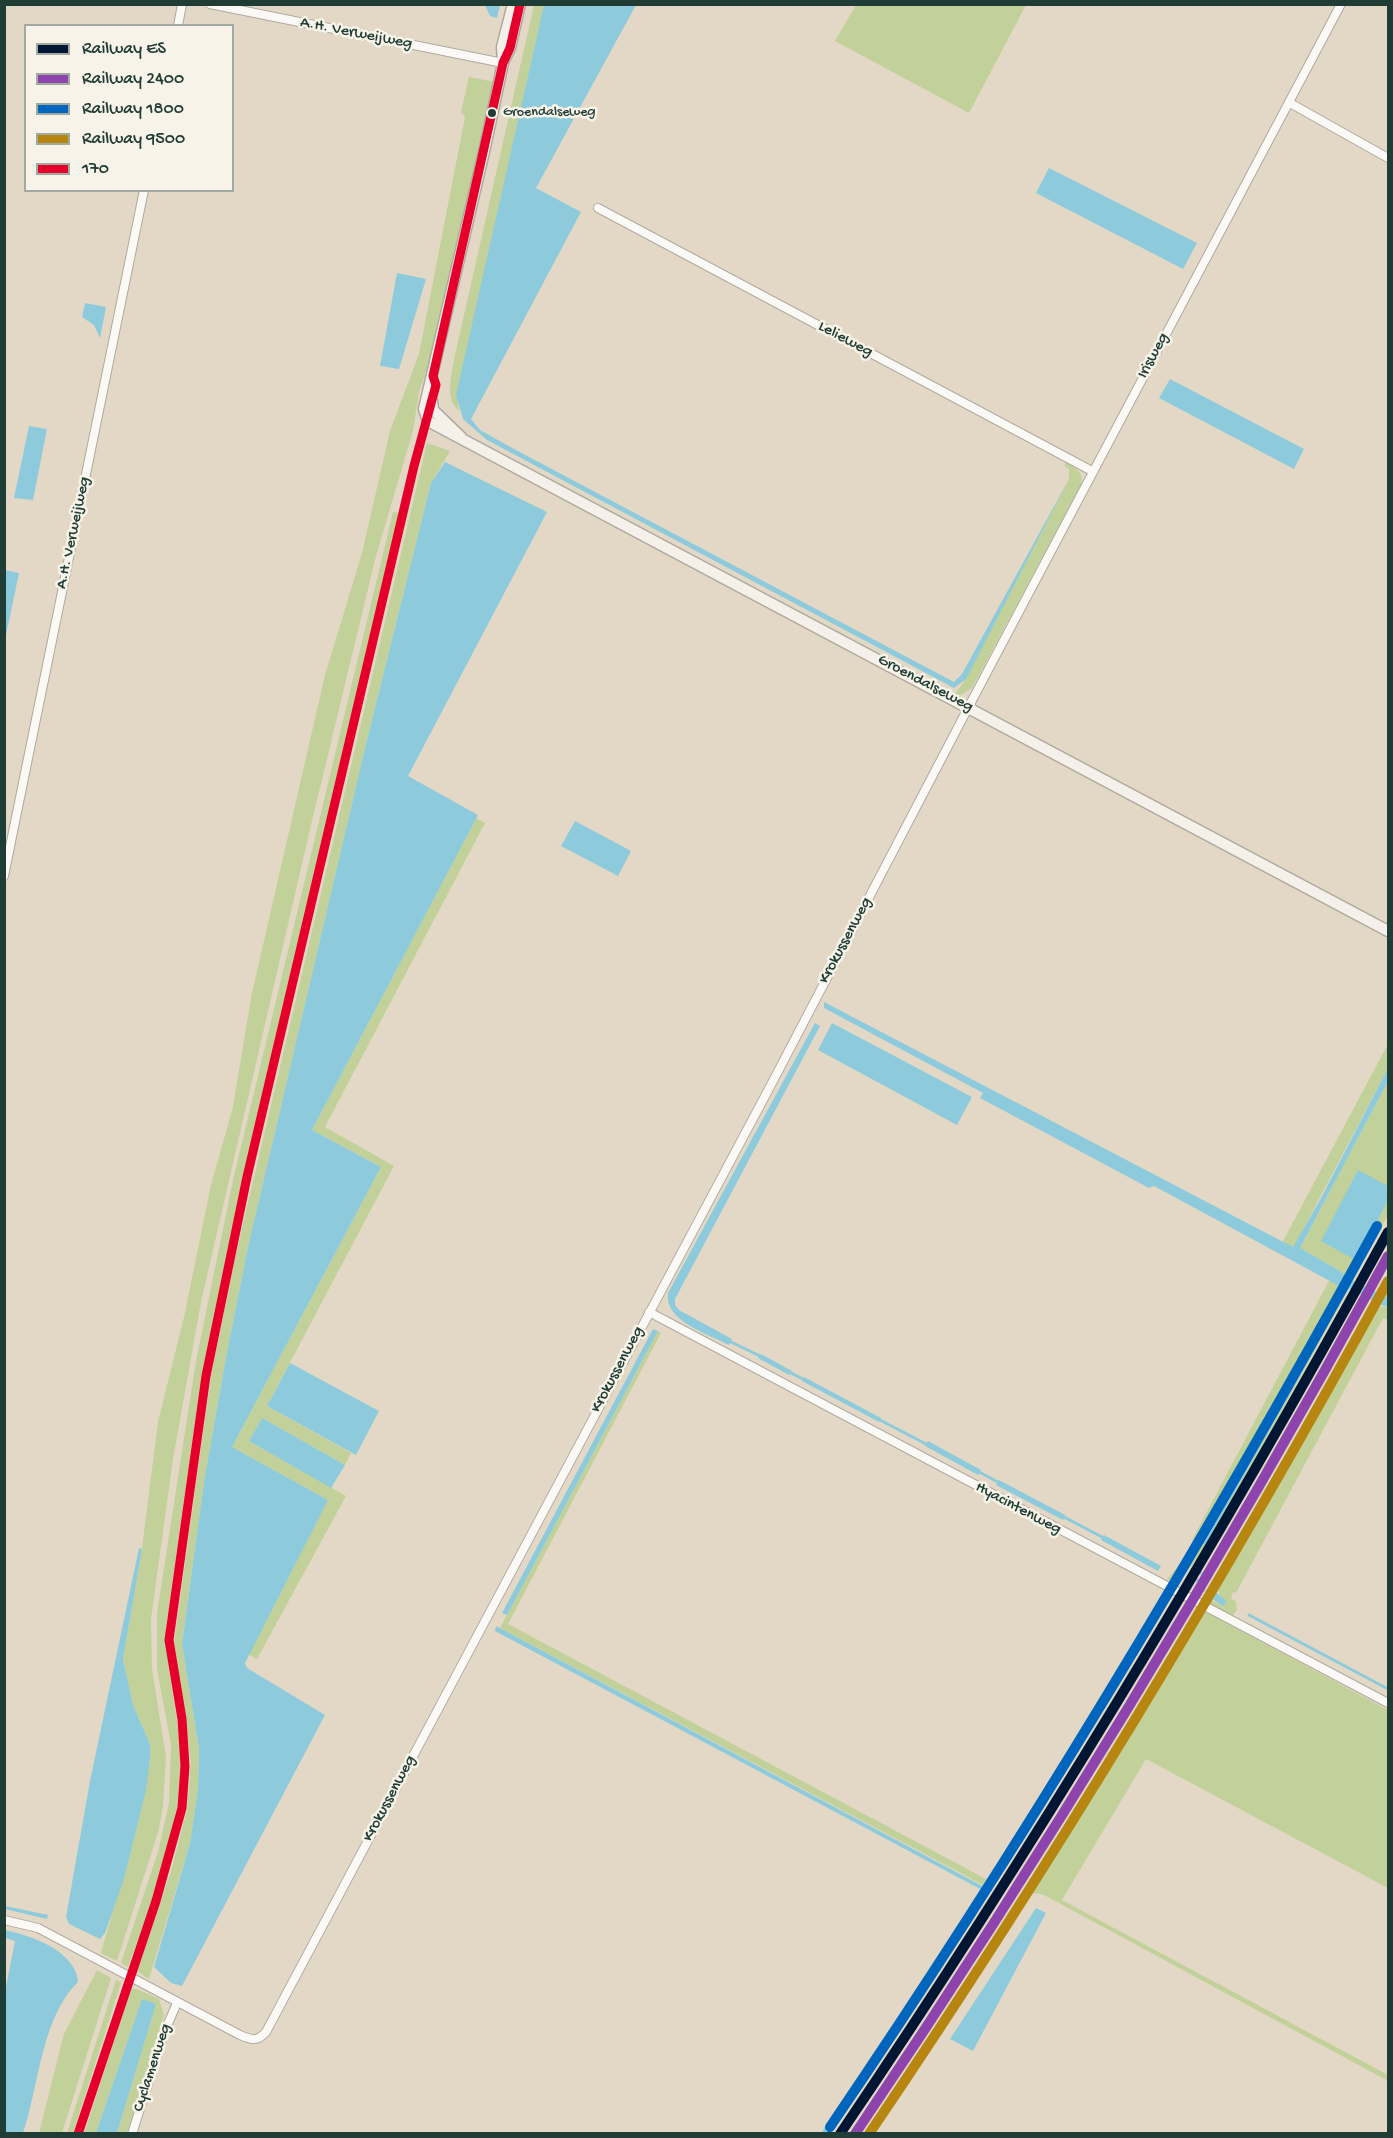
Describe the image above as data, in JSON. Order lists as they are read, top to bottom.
{
  "streets": {
    "street": [
      "A.H. Verweijweg",
      "Lelieweg",
      "Irisweg",
      "Groendalseweg",
      "Krokussenweg",
      "Hyacintenweg",
      "Cyclamenweg"
    ]
  },
  "crossings": [
    ["Lelieweg", "Irisweg"],
    ["Irisweg", "Groendalseweg"],
    ["Irisweg", "Krokussenweg"],
    ["Groendalseweg", "Krokussenweg"],
    ["Krokussenweg", "Hyacintenweg"],
    ["Krokussenweg", "Cyclamenweg"]
  ],
  "places": ["Groendalseweg"],
  "lines": [
    "transit line 170",
    "rail line 1800",
    "rail line ES",
    "rail line 2400",
    "rail line 9500"
  ],
  "legend": [
    "Railway ES",
    "Railway 2400",
    "Railway 1800",
    "Railway 9500",
    "170"
  ]
}
